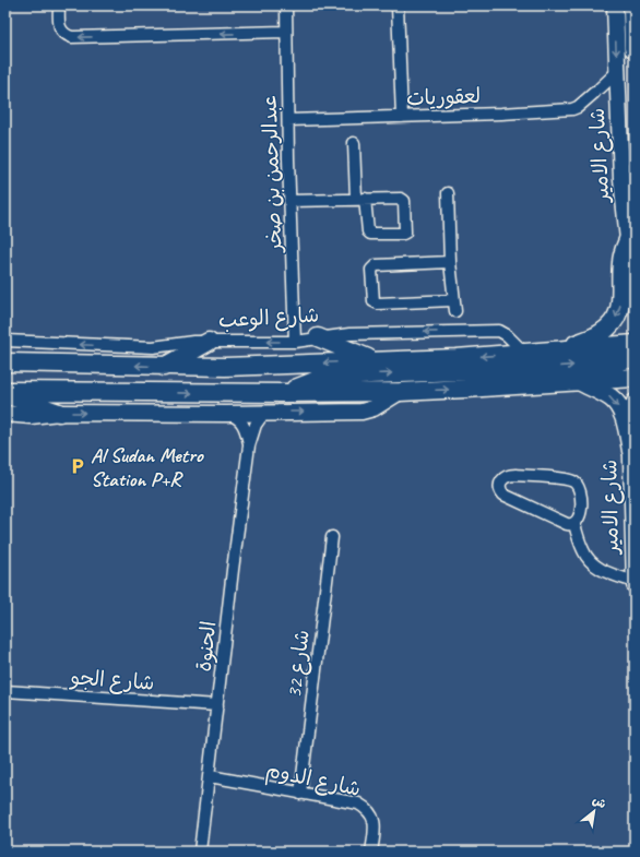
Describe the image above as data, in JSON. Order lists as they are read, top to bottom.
{
  "streets": {
    "main road": ["شارع الامير"],
    "street": [
      "لعقوريات",
      "عبدالرحمن بن صخر",
      "شارع الوعب",
      "الحنوة",
      "شارع 32",
      "شارع الجو",
      "شارع الدوم"
    ]
  },
  "crossings": [
    ["لعقوريات", "شارع الامير"],
    ["لعقوريات", "عبدالرحمن بن صخر"],
    ["عبدالرحمن بن صخر", "شارع الوعب"],
    ["الحنوة", "شارع الجو"],
    ["الحنوة", "شارع الدوم"],
    ["شارع 32", "شارع الدوم"]
  ],
  "one_way": ["شارع الوعب"],
  "places": {
    "parking": ["Al Sudan Metro Station P+R"]
  },
  "north": "top right"
}
